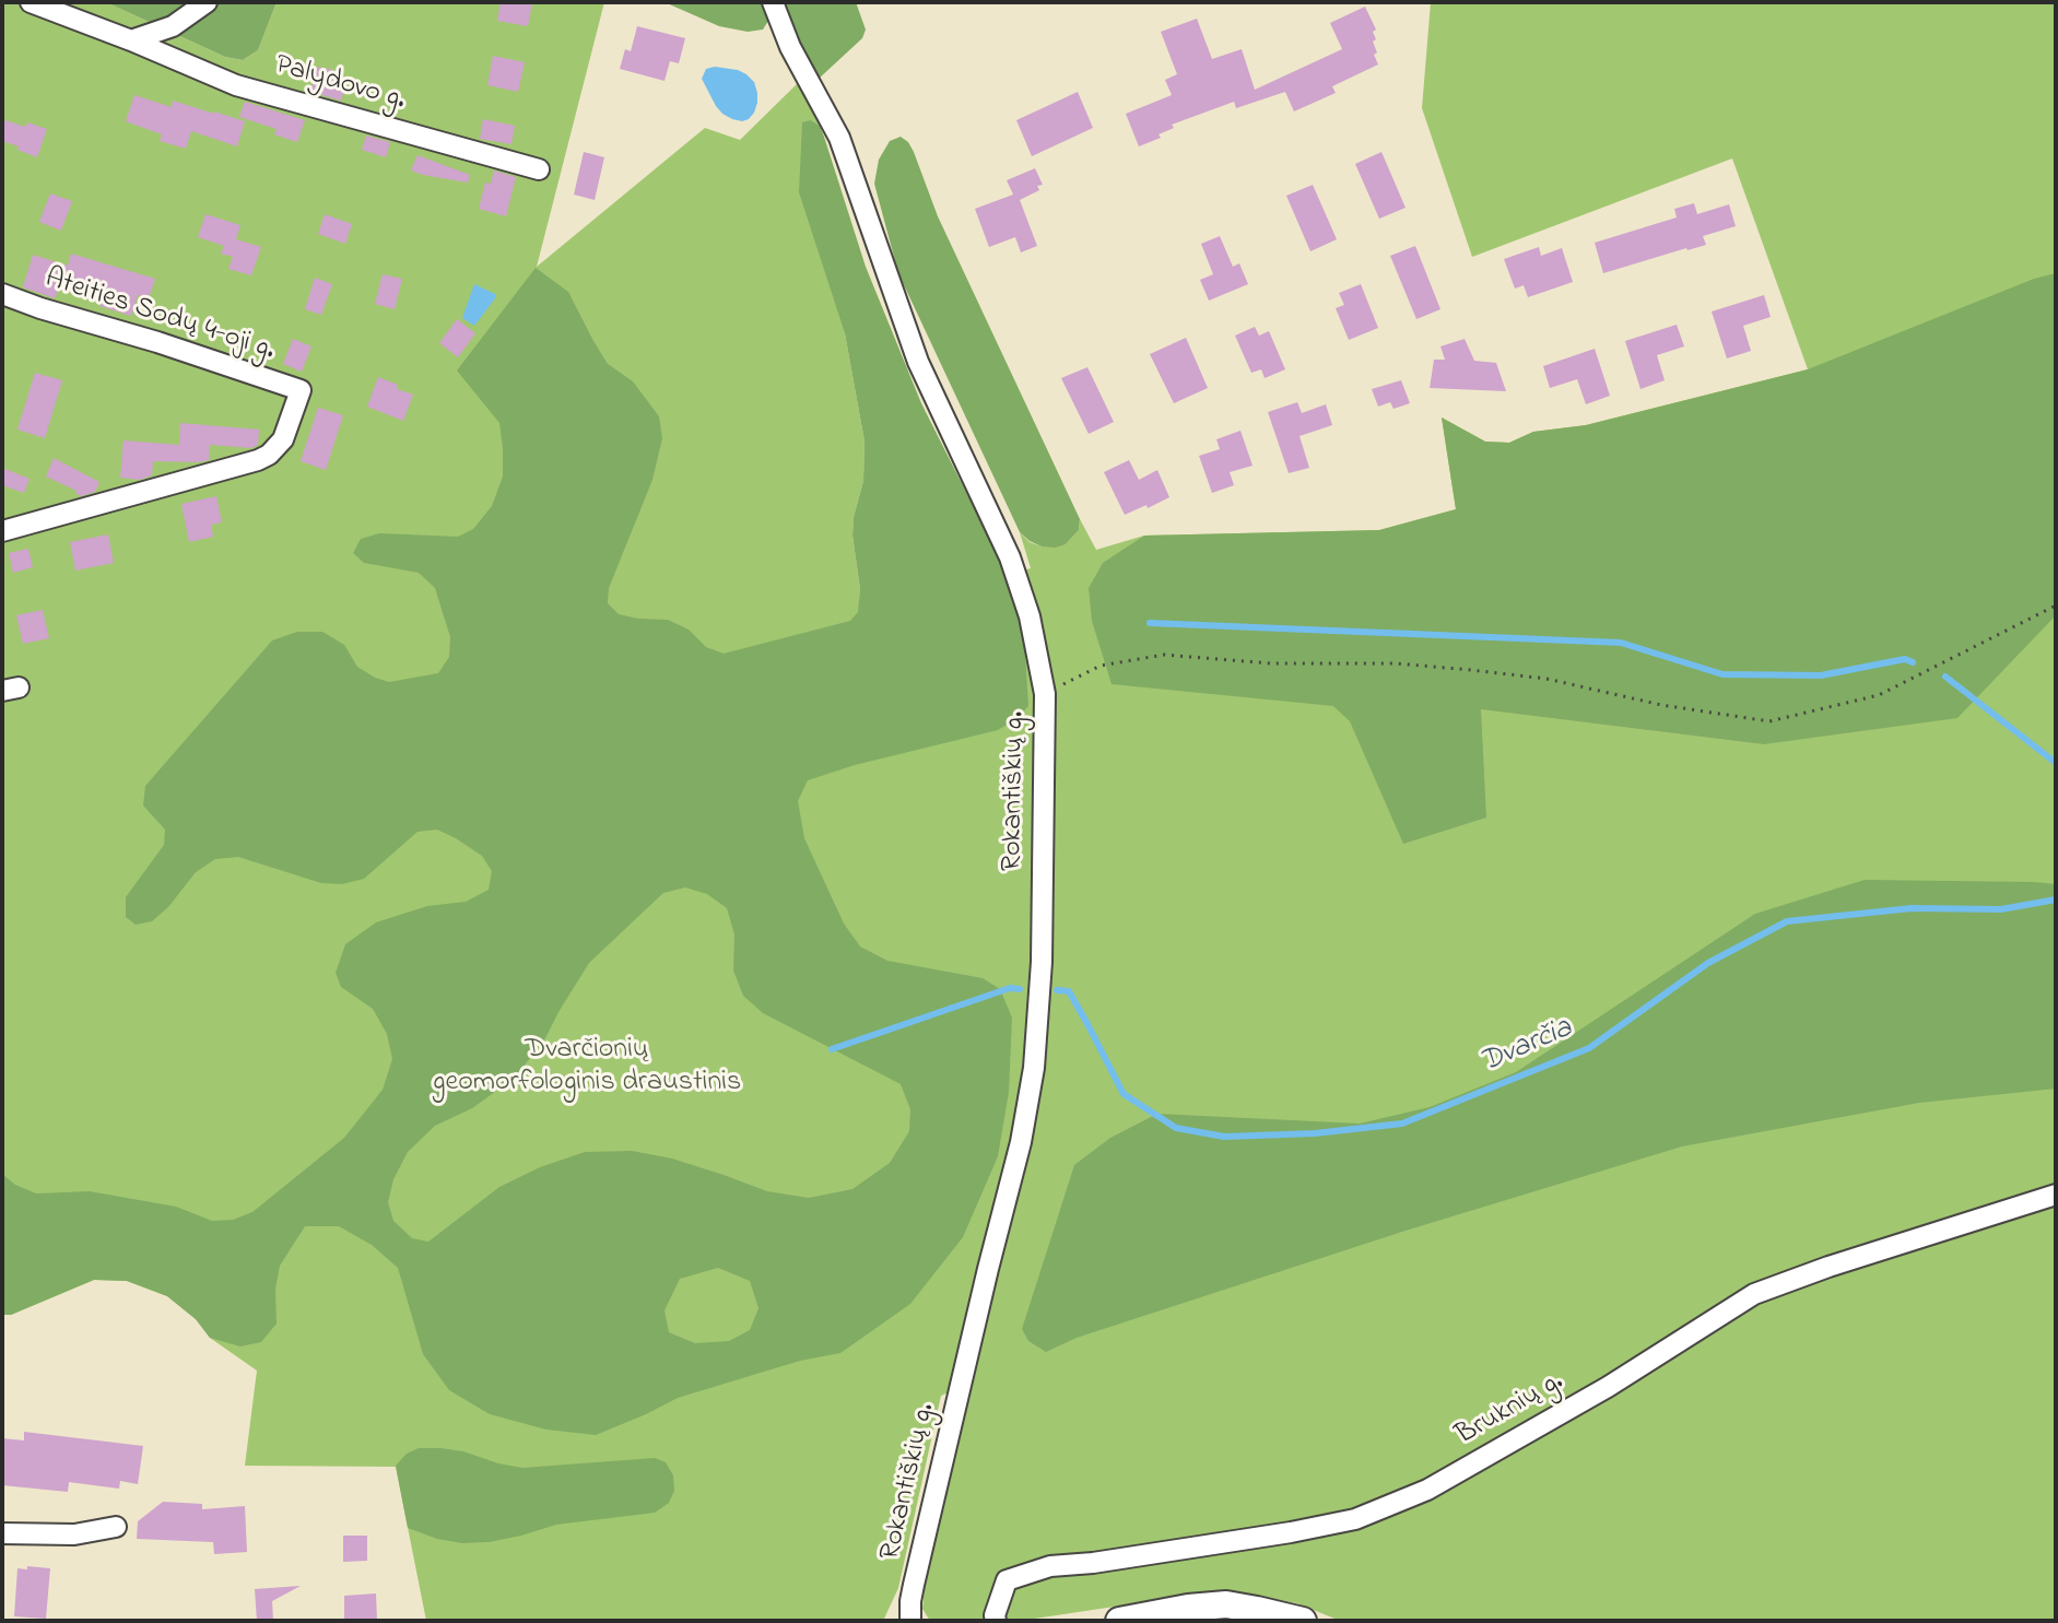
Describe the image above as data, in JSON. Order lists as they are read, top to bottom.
{
  "streets": {
    "street": [
      "Palydovo g.",
      "Ateities Sodų 4-oji g.",
      "Rokantiškių g.",
      "Bruknių g."
    ]
  },
  "water": ["Dvarčia"],
  "parks": ["Dvarčionių geomorfologinis draustinis"]
}
